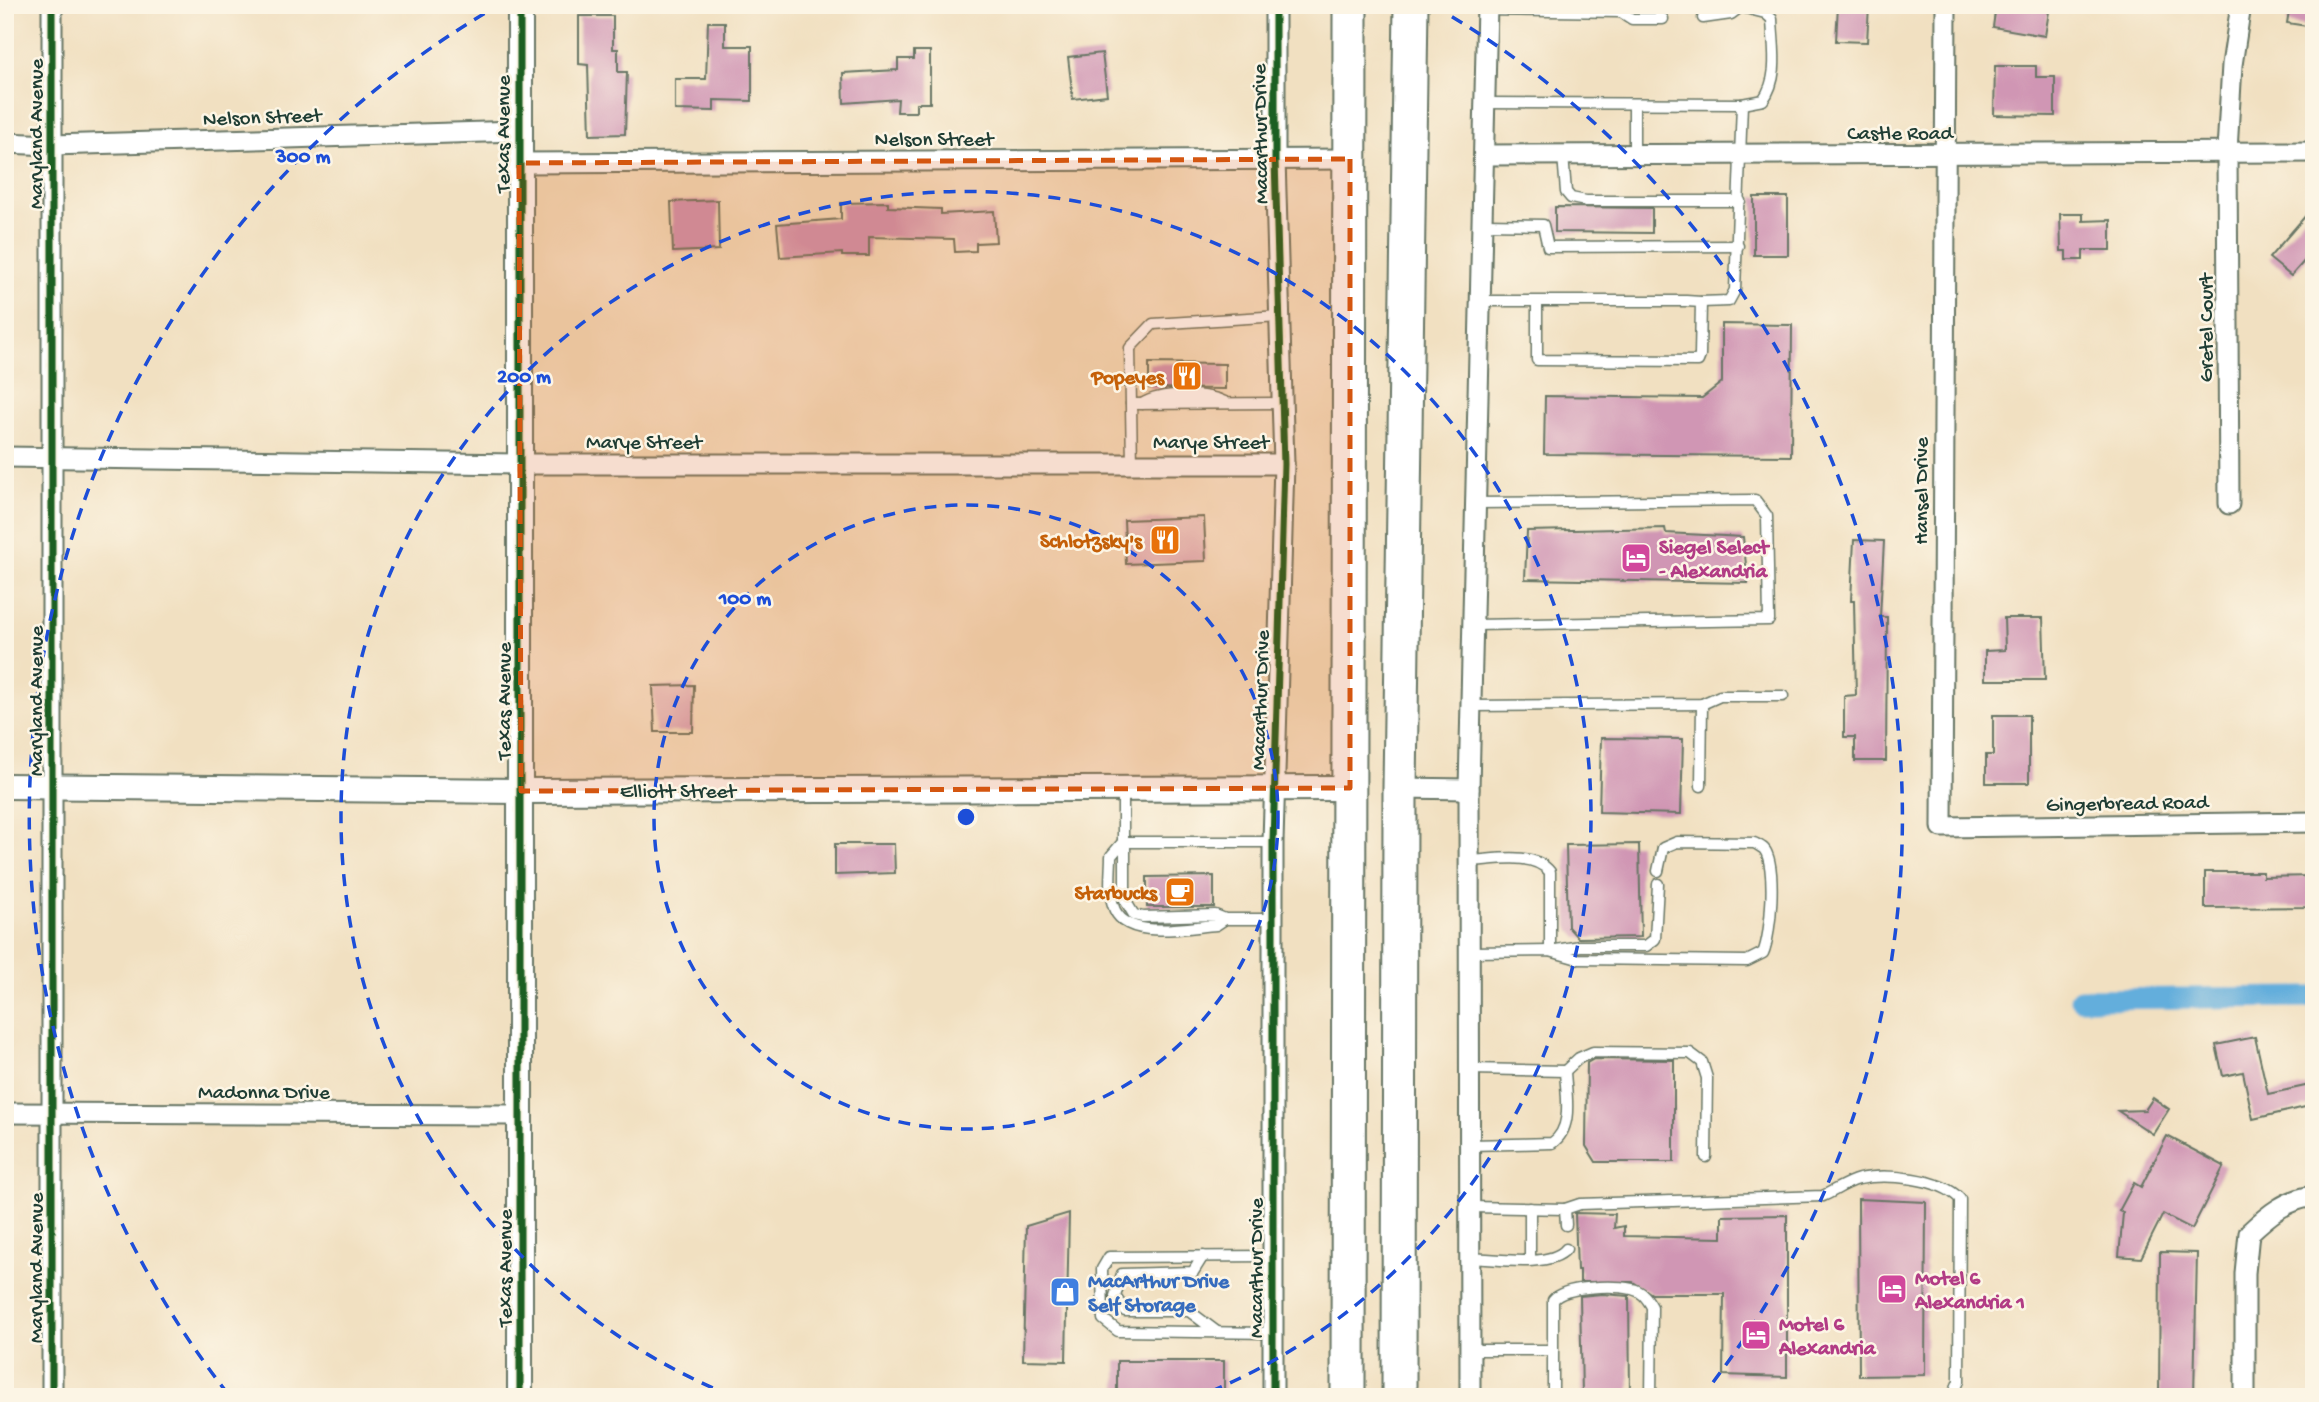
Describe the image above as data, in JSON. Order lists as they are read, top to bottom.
{
  "streets": {
    "street": [
      "Nelson Street",
      "Castle Road",
      "Maryland Avenue",
      "Texas Avenue",
      "Macarthur Drive",
      "Gretel Court",
      "Marye Street",
      "Hansel Drive",
      "Elliott Street",
      "Gingerbread Road",
      "Madonna Drive"
    ]
  },
  "crossings": [
    ["Nelson Street", "Maryland Avenue"],
    ["Nelson Street", "Texas Avenue"],
    ["Nelson Street", "Macarthur Drive"],
    ["Castle Road", "Gretel Court"],
    ["Castle Road", "Hansel Drive"],
    ["Maryland Avenue", "Marye Street"],
    ["Maryland Avenue", "Elliott Street"],
    ["Maryland Avenue", "Madonna Drive"],
    ["Texas Avenue", "Marye Street"],
    ["Texas Avenue", "Elliott Street"],
    ["Texas Avenue", "Madonna Drive"],
    ["Macarthur Drive", "Marye Street"],
    ["Macarthur Drive", "Elliott Street"],
    ["Hansel Drive", "Gingerbread Road"]
  ],
  "places": {
    "restaurant": ["Popeyes", "Schlotzsky's"],
    "hotel": ["Siegel Select - Alexandria", "Motel 6 Alexandria 1", "Motel 6 Alexandria"],
    "cafe": ["Starbucks"],
    "shop": ["MacArthur Drive Self Storage"]
  },
  "rings": ["300 m", "200 m", "100 m"]
}
